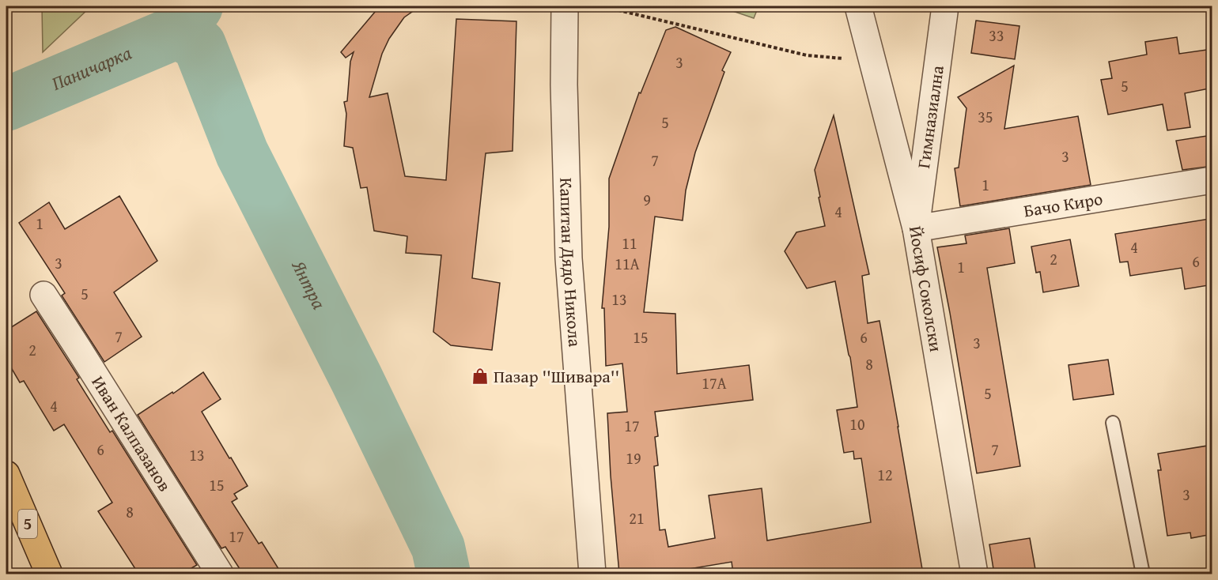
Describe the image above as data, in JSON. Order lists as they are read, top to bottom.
{
  "streets": {
    "main road": ["5"],
    "street": [
      "Гимназиална",
      "Бачо Киро",
      "Капитан Дядо Никола",
      "Йосиф Соколски",
      "Иван Калпазанов"
    ]
  },
  "crossings": [
    ["Гимназиална", "Бачо Киро"],
    ["Гимназиална", "Йосиф Соколски"],
    ["Бачо Киро", "Йосиф Соколски"]
  ],
  "water": ["Паничарка", "Янтра"],
  "places": {
    "shop": ["Пазар ''Шивара''"]
  },
  "house_numbers": [
    "33",
    "3",
    "5",
    "35",
    "5",
    "3",
    "7",
    "1",
    "9",
    "4",
    "1",
    "11",
    "4",
    "2",
    "6",
    "3",
    "11А",
    "1",
    "5",
    "13",
    "7",
    "15",
    "6",
    "3",
    "2",
    "8",
    "17А",
    "5",
    "4",
    "10",
    "17",
    "6",
    "7",
    "13",
    "19",
    "12",
    "15",
    "3",
    "8",
    "21",
    "17"
  ]
}
